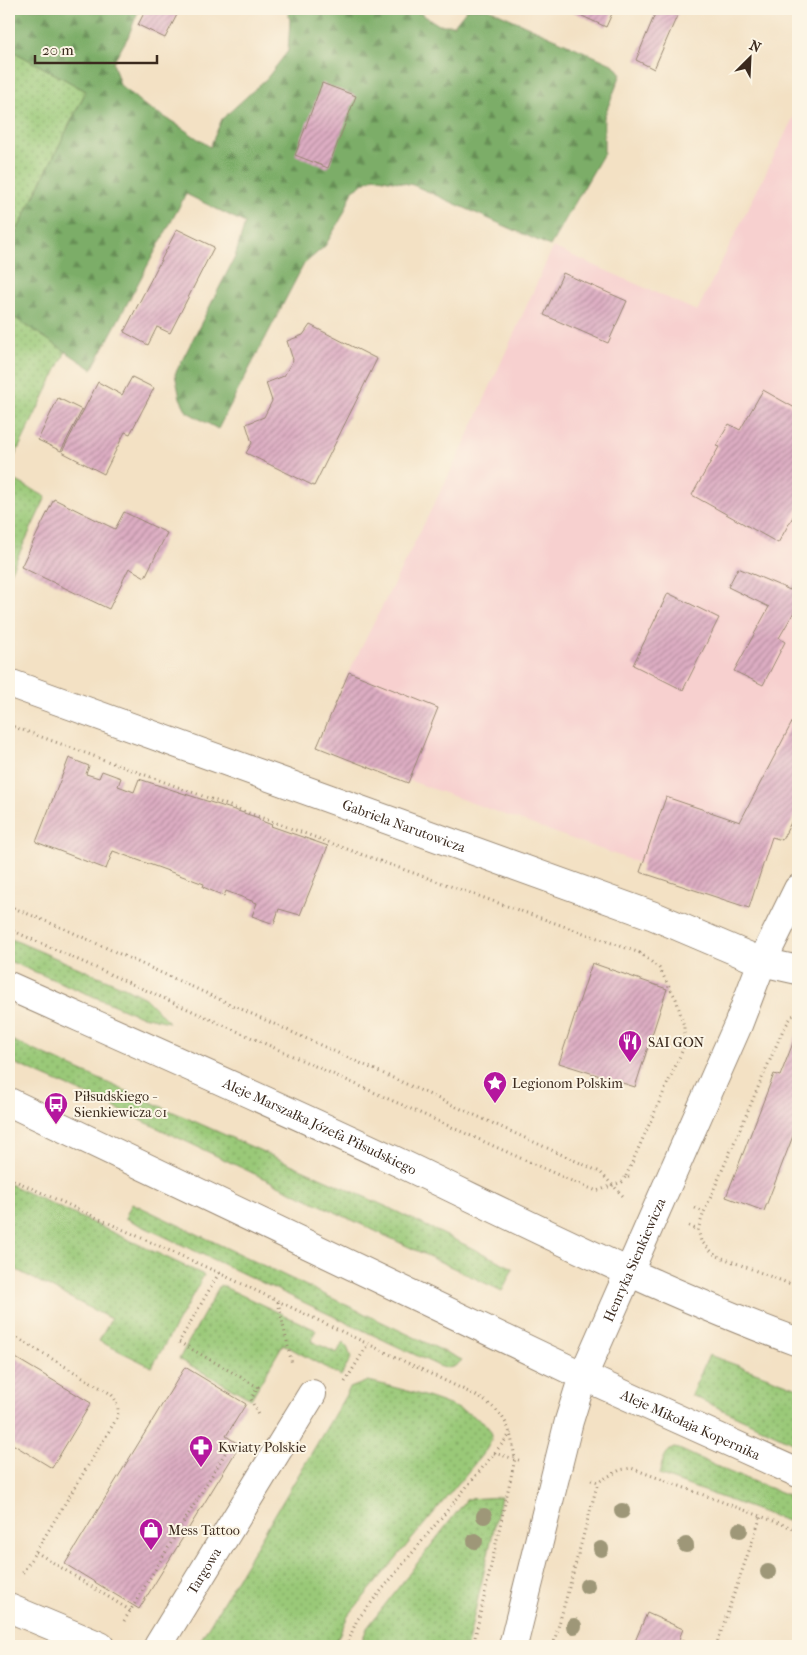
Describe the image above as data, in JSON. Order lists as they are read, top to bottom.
{
  "streets": {
    "street": [
      "Gabriela Narutowicza",
      "Aleje Marszałka Józefa Piłsudskiego",
      "Henryka Sienkiewicza",
      "Aleje Mikołaja Kopernika",
      "Targowa"
    ]
  },
  "crossings": [
    ["Gabriela Narutowicza", "Henryka Sienkiewicza"],
    ["Aleje Marszałka Józefa Piłsudskiego", "Henryka Sienkiewicza"],
    ["Henryka Sienkiewicza", "Aleje Mikołaja Kopernika"]
  ],
  "places": {
    "restaurant": ["SAI GON"],
    "place": ["Legionom Polskim"],
    "bus stop": ["Piłsudskiego - Sienkiewicza 01"],
    "pharmacy": ["Kwiaty Polskie"],
    "shop": ["Mess Tattoo"]
  },
  "scale_bar": "20 m",
  "north": "top right"
}
